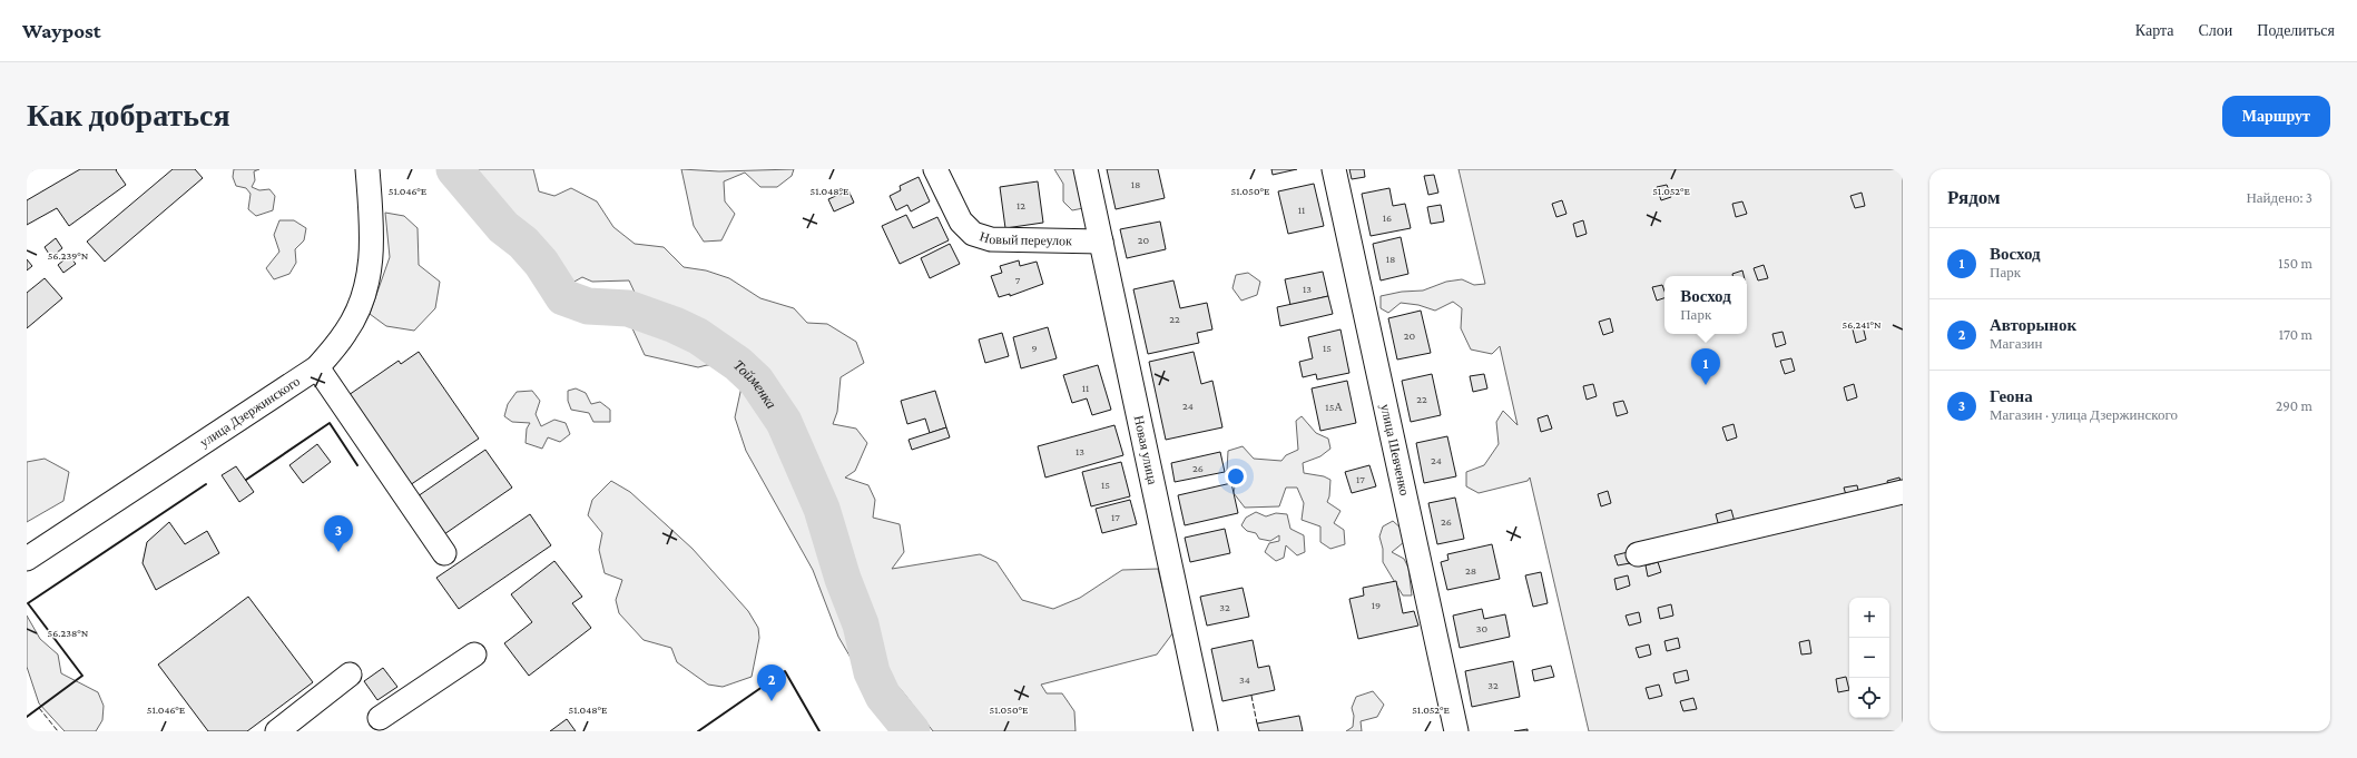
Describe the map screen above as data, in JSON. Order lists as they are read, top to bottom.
{
  "streets": {
    "street": [
      "Новый переулок",
      "улица Дзержинского",
      "улица Шевченко",
      "Новая улица"
    ]
  },
  "crossings": [
    ["Новый переулок", "Новая улица"]
  ],
  "water": ["Тойменка"],
  "house_numbers": [
    "18",
    "12",
    "11",
    "16",
    "20",
    "18",
    "7",
    "13",
    "22",
    "20",
    "9",
    "15",
    "11",
    "22",
    "24",
    "15А",
    "13",
    "24",
    "26",
    "17",
    "15",
    "17",
    "26",
    "28",
    "19",
    "32",
    "30",
    "34",
    "32"
  ],
  "page": {
    "header": "Waypost",
    "nav": ["Карта", "Слои", "Поделиться"],
    "buttons": "Маршрут",
    "title": "Как добраться",
    "heading": ["Рядом", "Найдено: 3"],
    "list": [
      {
        "mark": "1",
        "name": "Восход",
        "note": "Парк",
        "value": "150 m"
      },
      {
        "mark": "2",
        "name": "Авторынок",
        "note": "Магазин",
        "value": "170 m"
      },
      {
        "mark": "3",
        "name": "Геона",
        "note": "Магазин · улица Дзержинского",
        "value": "290 m"
      }
    ],
    "popup": ["Восход", "Парк"],
    "pins": ["1", "3", "2"],
    "map_buttons": ["+", "−"]
  },
  "coordinates": [
    "51.046°E",
    "51.048°E",
    "51.050°E",
    "51.052°E",
    "56.239°N",
    "56.241°N",
    "56.238°N"
  ]
}
